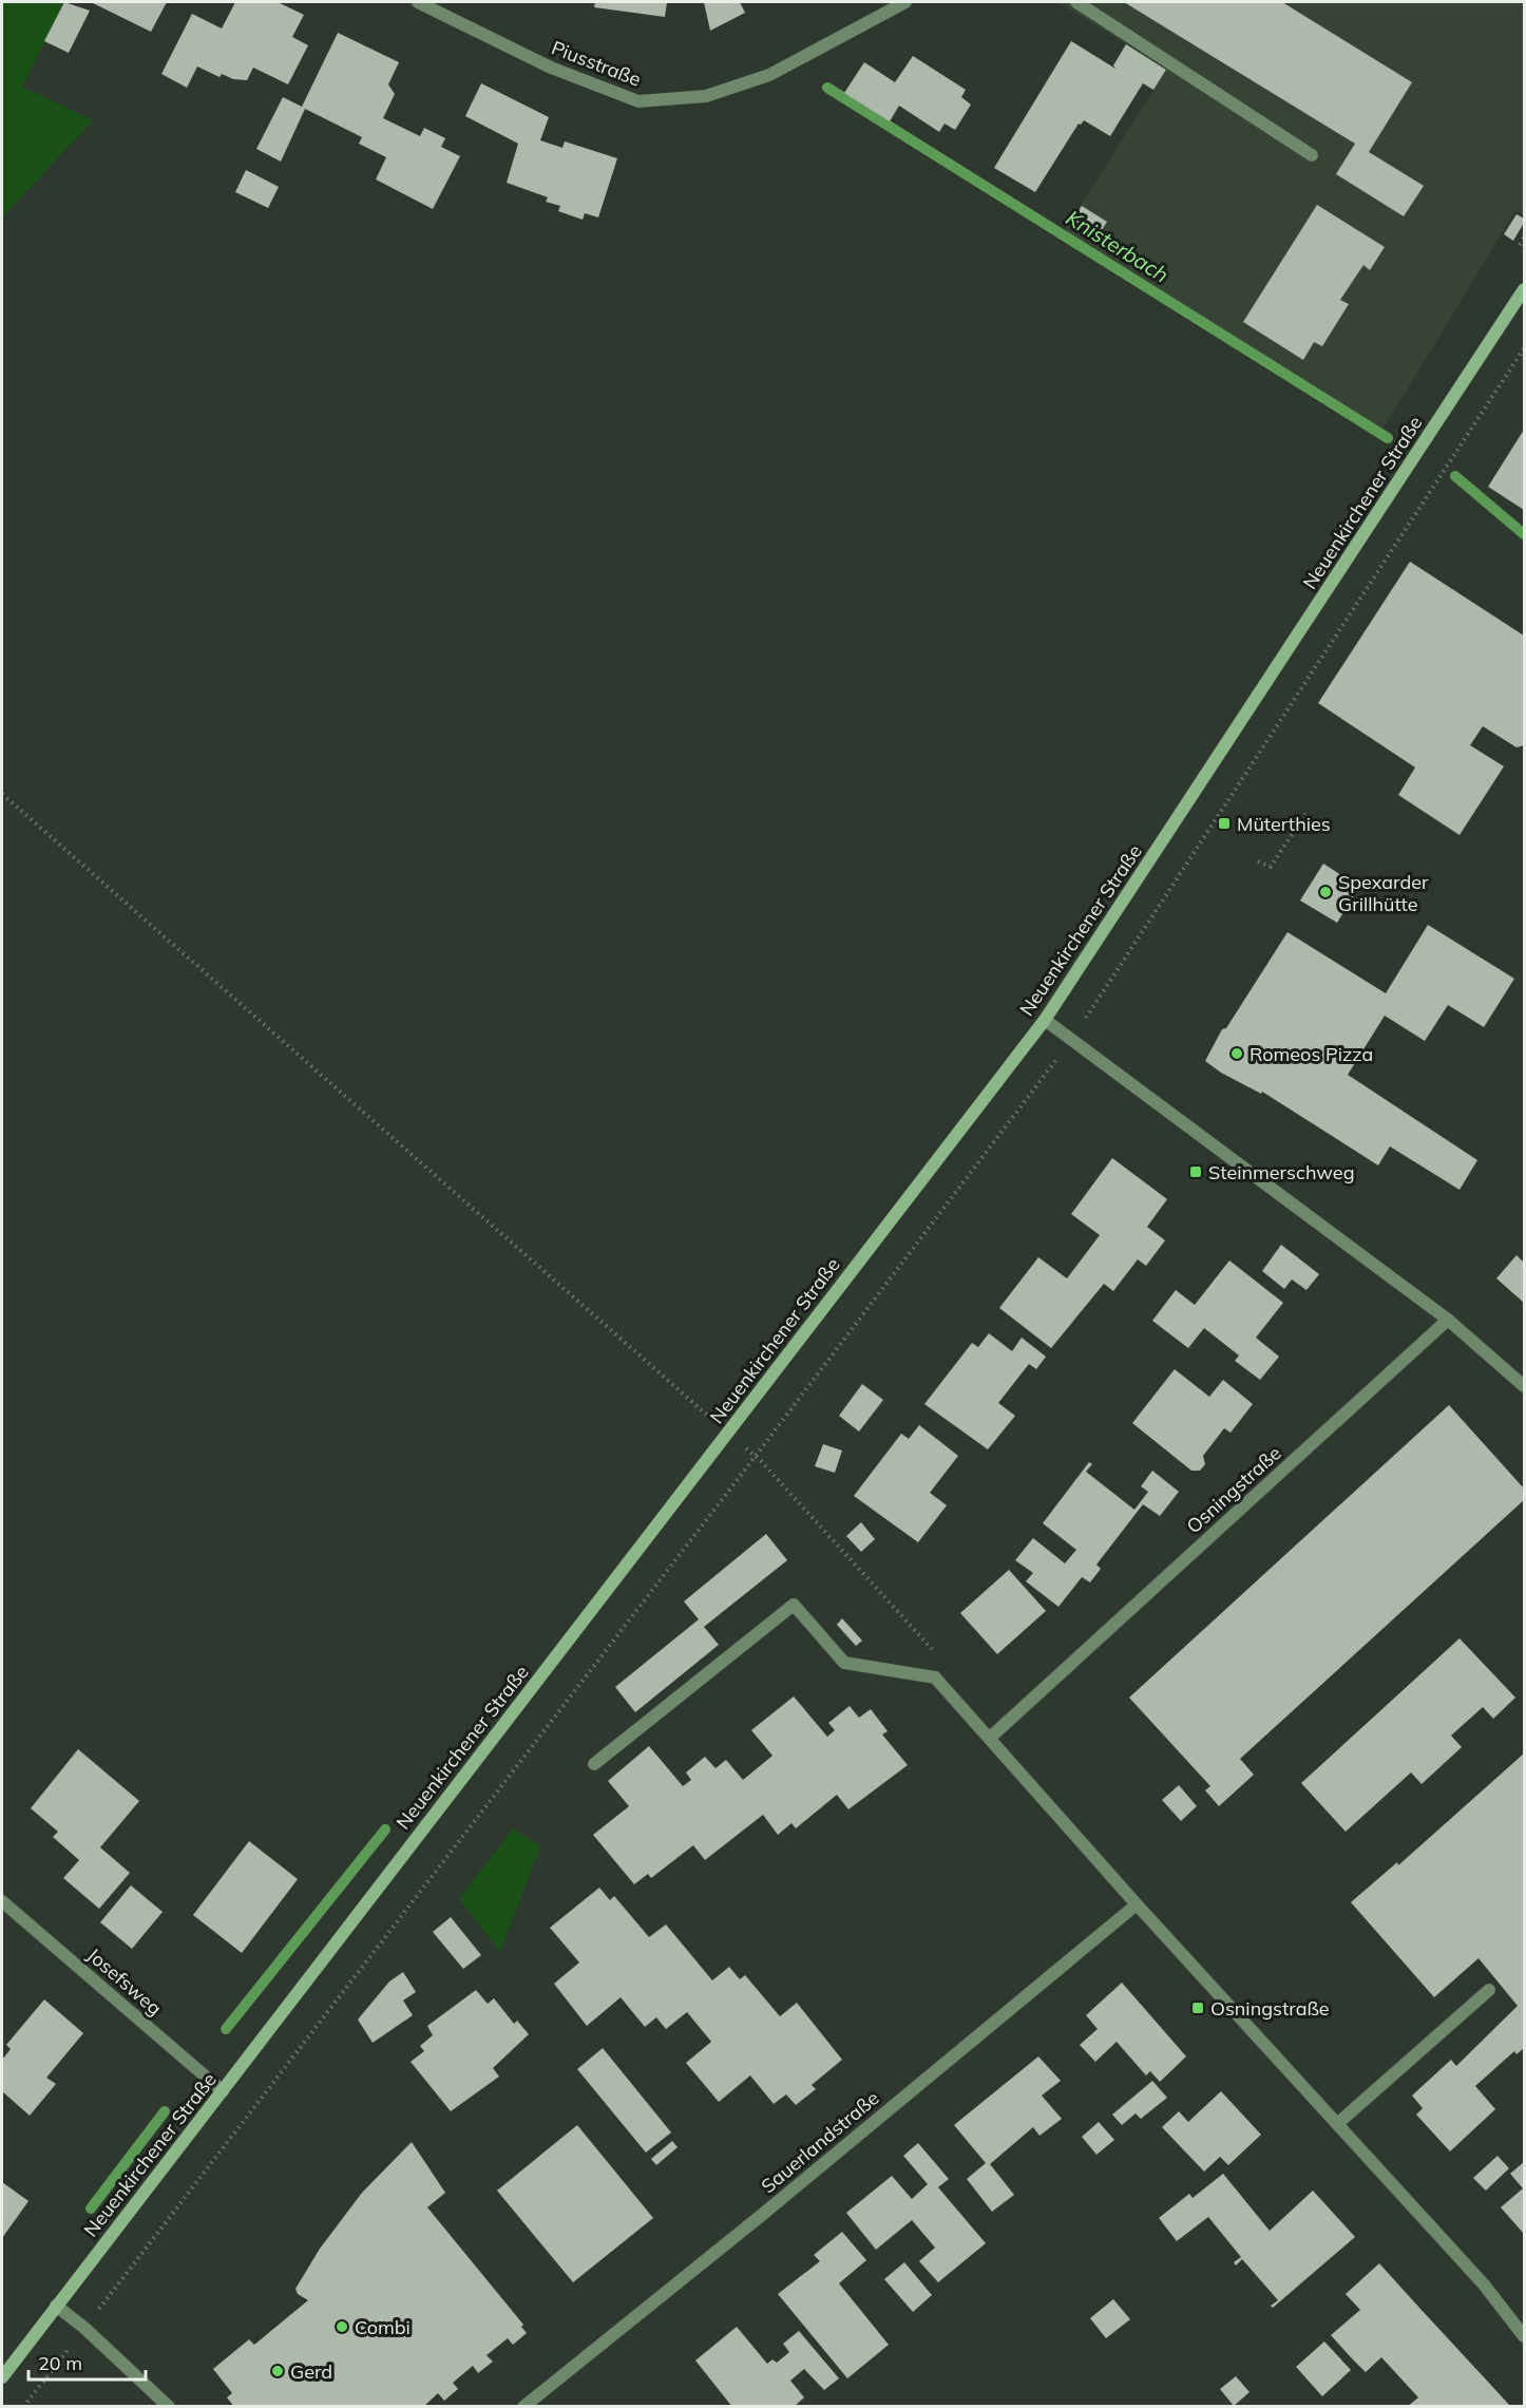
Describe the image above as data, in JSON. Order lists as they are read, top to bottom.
{
  "streets": {
    "main road": ["Neuenkirchener Straße"],
    "street": [
      "Piusstraße",
      "Osningstraße",
      "Josefsweg",
      "Sauerlandstraße"
    ]
  },
  "crossings": [
    ["Neuenkirchener Straße", "Josefsweg"]
  ],
  "water": ["Knisterbach"],
  "places": {
    "transit": ["Müterthies", "Steinmerschweg", "Osningstraße"],
    "other": [
      "Spexarder Grillhütte",
      "Romeos Pizza",
      "Combi",
      "Gerd"
    ]
  },
  "scale_bar": "20 m"
}
